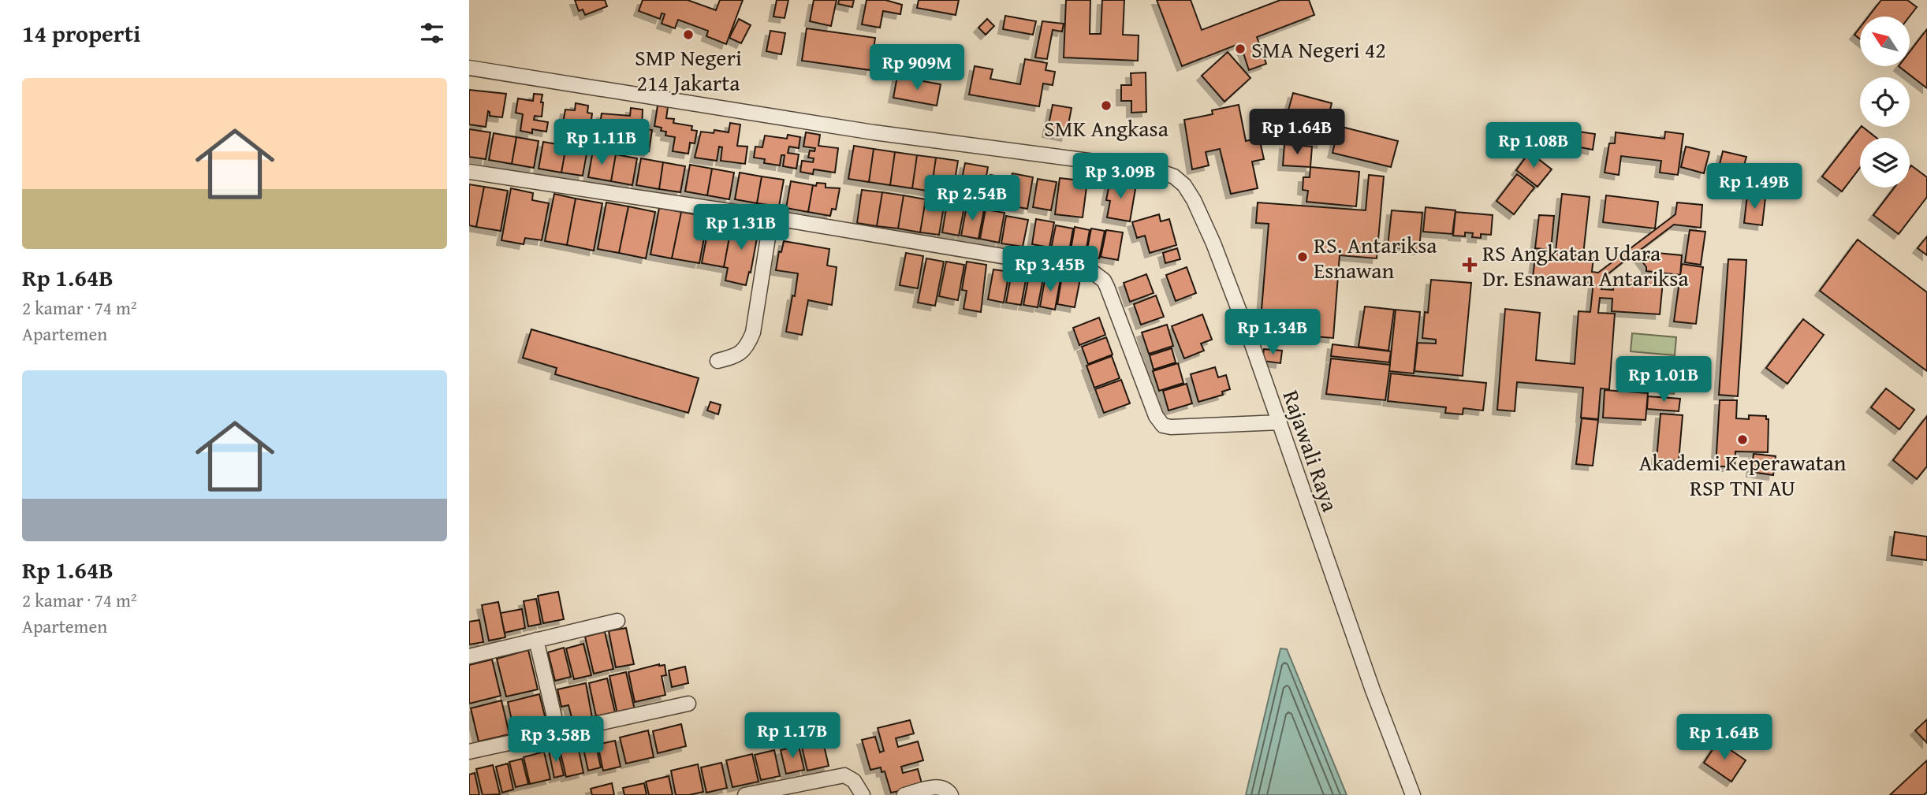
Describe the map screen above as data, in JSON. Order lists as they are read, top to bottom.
{
  "streets": {
    "street": ["Rajawali Raya"]
  },
  "places": {
    "other": [
      "SMP Negeri 214 Jakarta",
      "SMA Negeri 42",
      "SMK Angkasa",
      "RS. Antariksa Esnawan",
      "Akademi Keperawatan RSP TNI AU"
    ],
    "health": ["RS Angkatan Udara Dr. Esnawan Antariksa"]
  },
  "north": "top left",
  "page": {
    "heading": "14 properti",
    "price": [
      "Rp 909M",
      "Rp 1.64B",
      "Rp 1.11B",
      "Rp 1.08B",
      "Rp 3.09B",
      "Rp 1.49B",
      "Rp 2.54B",
      "Rp 1.31B",
      "Rp 3.45B",
      "Rp 1.34B",
      "Rp 1.01B",
      "Rp 1.17B",
      "Rp 1.64B",
      "Rp 3.58B"
    ],
    "list": [
      {
        "name": "Rp 1.64B",
        "note": "2 kamar · 74 m² · Apartemen"
      },
      {
        "name": "Rp 1.64B",
        "note": "2 kamar · 74 m² · Apartemen"
      }
    ]
  }
}
